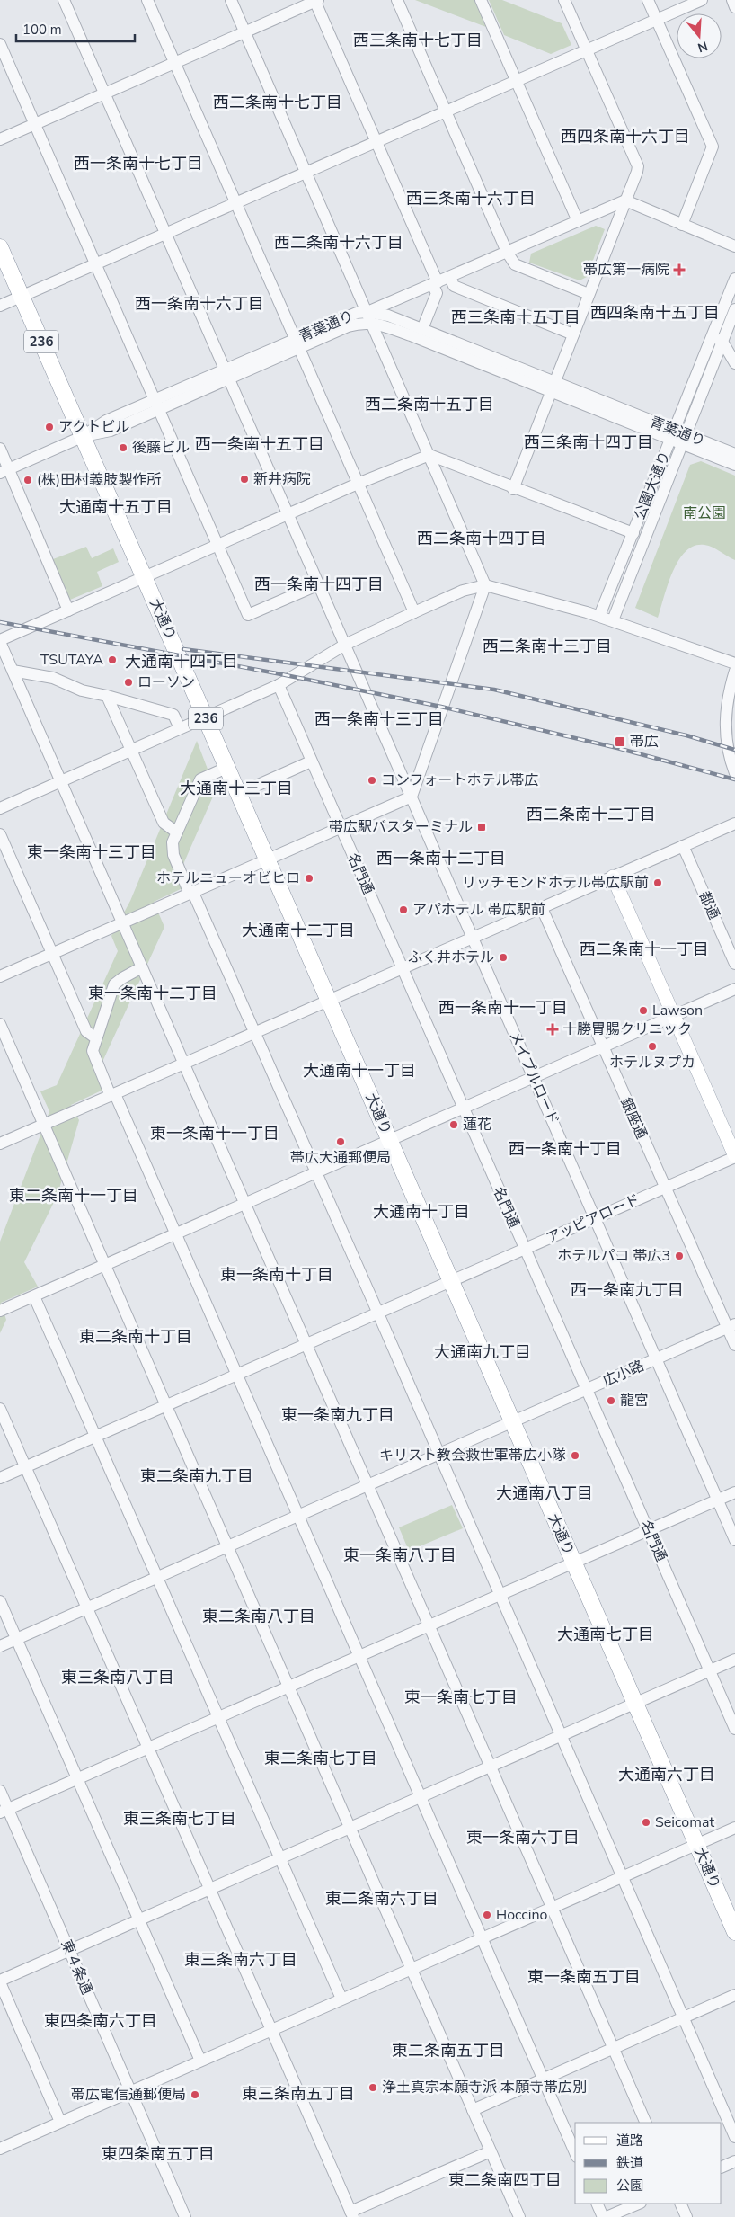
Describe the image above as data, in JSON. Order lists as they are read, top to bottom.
{
  "streets": {
    "highway": ["236", "大通り"],
    "street": [
      "青葉通り",
      "公園大通り",
      "名門通",
      "都通",
      "メイプルロード",
      "銀座通",
      "アッピアロード",
      "広小路",
      "東４条通"
    ]
  },
  "crossings": [
    ["青葉通り", "公園大通り"],
    ["青葉通り", "大通り"],
    ["青葉通り", "メイプルロード"],
    ["大通り", "アッピアロード"],
    ["大通り", "広小路"],
    ["名門通", "アッピアロード"],
    ["名門通", "広小路"],
    ["メイプルロード", "アッピアロード"],
    ["メイプルロード", "広小路"],
    ["銀座通", "アッピアロード"],
    ["銀座通", "広小路"]
  ],
  "districts": [
    "西三条南十七丁目",
    "西二条南十七丁目",
    "西四条南十六丁目",
    "西一条南十七丁目",
    "西三条南十六丁目",
    "西二条南十六丁目",
    "西一条南十六丁目",
    "西四条南十五丁目",
    "西三条南十五丁目",
    "西二条南十五丁目",
    "西三条南十四丁目",
    "西一条南十五丁目",
    "大通南十五丁目",
    "西二条南十四丁目",
    "西一条南十四丁目",
    "西二条南十三丁目",
    "大通南十四丁目",
    "西一条南十三丁目",
    "大通南十三丁目",
    "西二条南十二丁目",
    "東一条南十三丁目",
    "西一条南十二丁目",
    "大通南十二丁目",
    "西二条南十一丁目",
    "東一条南十二丁目",
    "西一条南十一丁目",
    "大通南十一丁目",
    "東一条南十一丁目",
    "西一条南十丁目",
    "東二条南十一丁目",
    "大通南十丁目",
    "東一条南十丁目",
    "西一条南九丁目",
    "東二条南十丁目",
    "大通南九丁目",
    "東一条南九丁目",
    "東二条南九丁目",
    "大通南八丁目",
    "東一条南八丁目",
    "東二条南八丁目",
    "大通南七丁目",
    "東三条南八丁目",
    "東一条南七丁目",
    "東二条南七丁目",
    "大通南六丁目",
    "東三条南七丁目",
    "東一条南六丁目",
    "東二条南六丁目",
    "東三条南六丁目",
    "東一条南五丁目",
    "東四条南六丁目",
    "東二条南五丁目",
    "東三条南五丁目",
    "東四条南五丁目",
    "東二条南四丁目"
  ],
  "parks": ["南公園"],
  "places": {
    "health": ["帯広第一病院", "十勝胃腸クリニック"],
    "other": [
      "アクトビル",
      "後藤ビル",
      "新井病院",
      "(株)田村義肢製作所",
      "TSUTAYA",
      "ローソン",
      "コンフォートホテル帯広",
      "ホテルニューオビヒロ",
      "リッチモンドホテル帯広駅前",
      "アパホテル 帯広駅前",
      "ふく井ホテル",
      "Lawson",
      "ホテルヌプカ",
      "蓮花",
      "帯広大通郵便局",
      "ホテルパコ 帯広3",
      "龍宮",
      "キリスト教会救世軍帯広小隊",
      "Seicomat",
      "Hoccino",
      "浄土真宗本願寺派 本願寺帯広別",
      "帯広電信通郵便局"
    ],
    "transit": ["帯広", "帯広駅バスターミナル"]
  },
  "legend": ["道路", "鉄道", "公園"],
  "scale_bar": "100 m",
  "north": "bottom"
}
